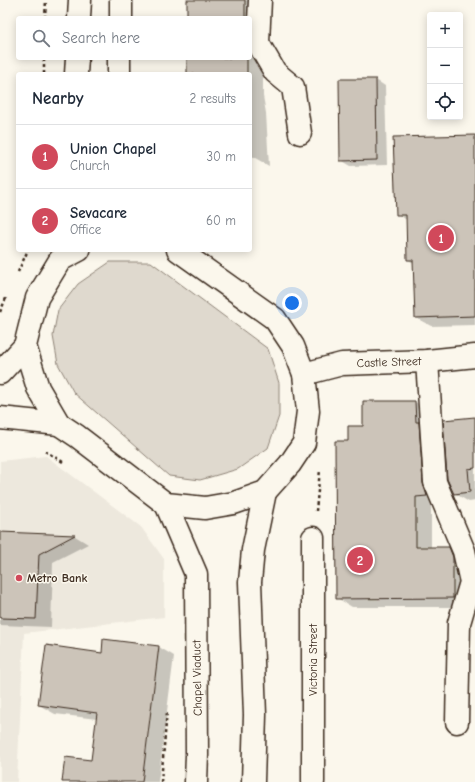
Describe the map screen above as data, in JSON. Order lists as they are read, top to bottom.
{
  "streets": {
    "main road": ["Castle Street", "Victoria Street", "Chapel Viaduct"]
  },
  "places": ["Metro Bank"],
  "page": {
    "map_buttons": ["+", "−"],
    "search": "Search here",
    "heading": ["Nearby", "2 results"],
    "list": [
      {
        "mark": "1",
        "name": "Union Chapel",
        "note": "Church",
        "value": "30 m"
      },
      {
        "mark": "2",
        "name": "Sevacare",
        "note": "Office",
        "value": "60 m"
      }
    ],
    "pins": ["1", "2"]
  }
}
